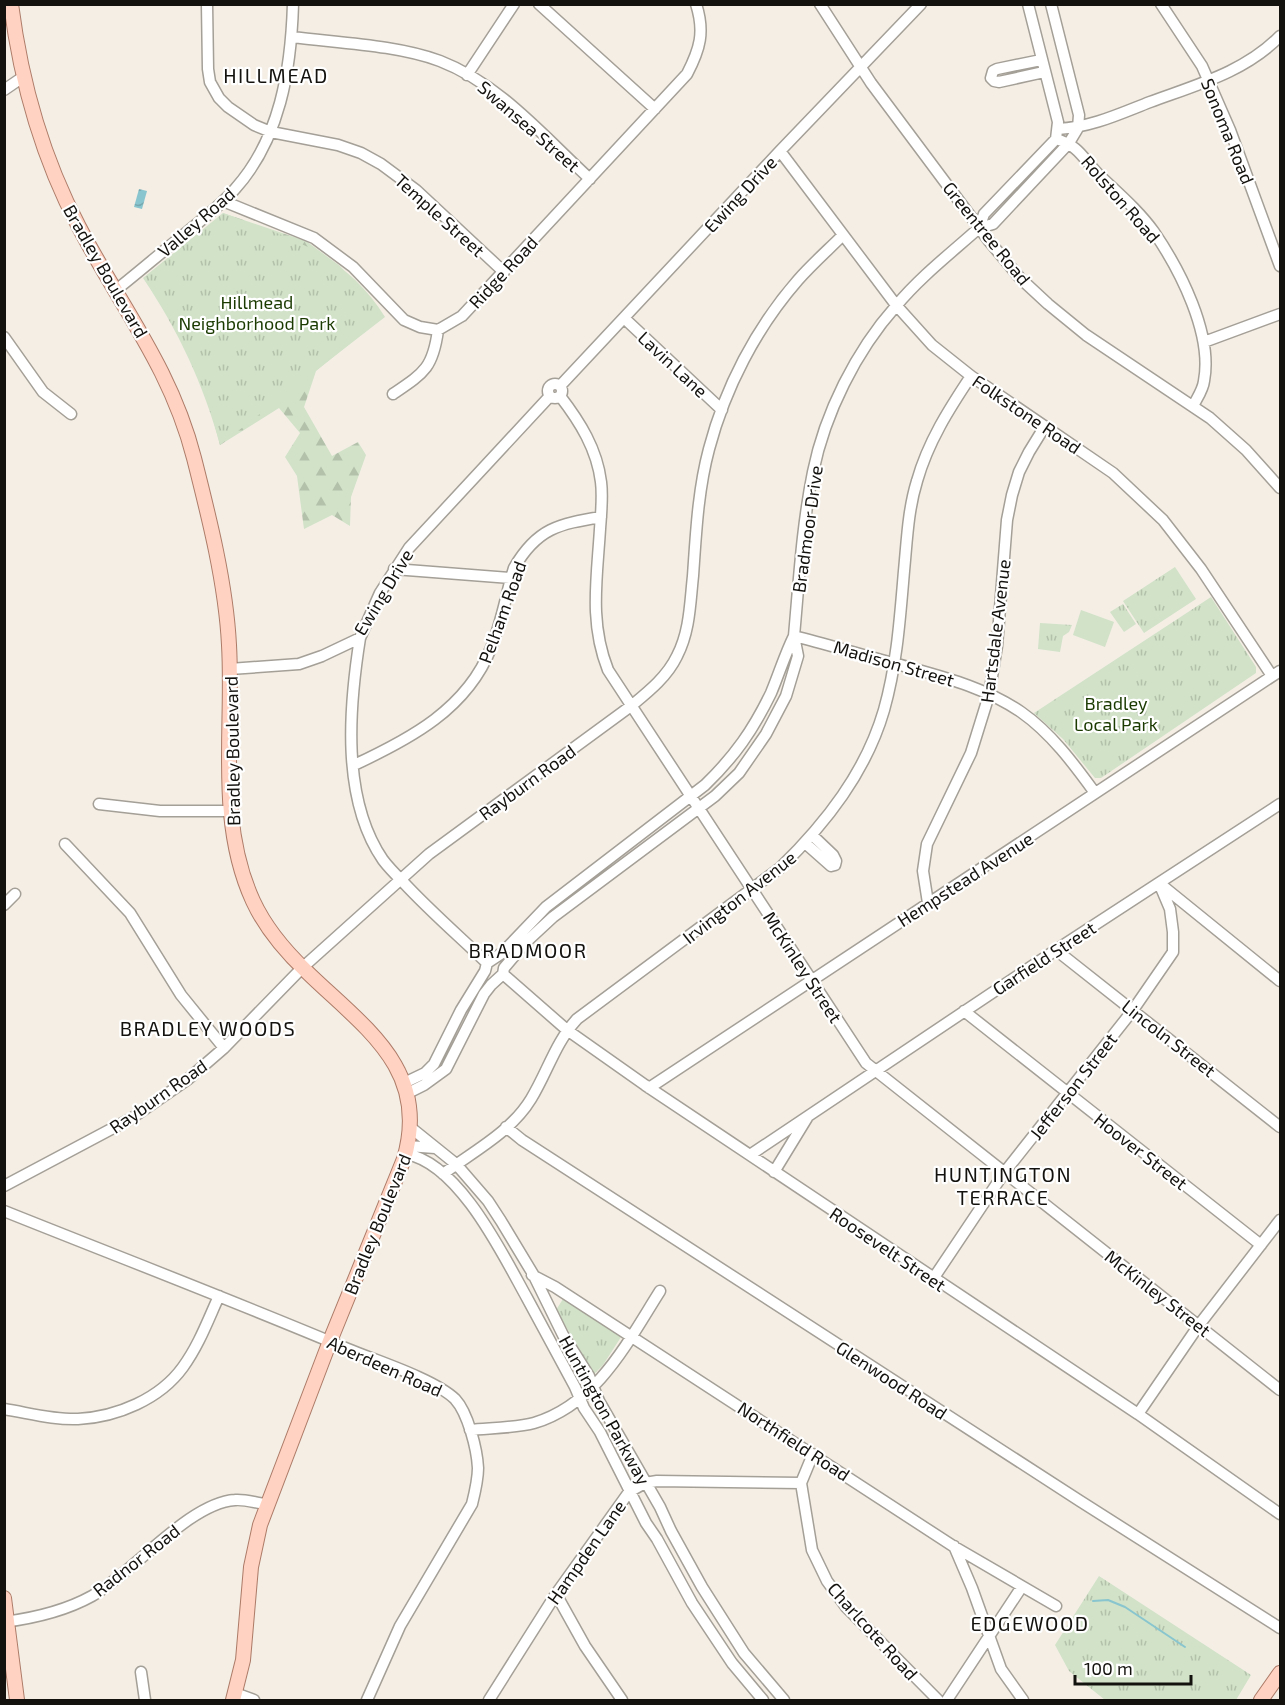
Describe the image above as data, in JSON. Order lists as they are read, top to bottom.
{
  "streets": {
    "main road": ["Bradley Boulevard"],
    "street": [
      "Swansea Street",
      "Sonoma Road",
      "Ewing Drive",
      "Rolston Road",
      "Temple Street",
      "Valley Road",
      "Greentree Road",
      "Ridge Road",
      "Lavin Lane",
      "Folkstone Road",
      "Bradmoor Drive",
      "Pelham Road",
      "Hartsdale Avenue",
      "Madison Street",
      "Rayburn Road",
      "Hempstead Avenue",
      "Irvington Avenue",
      "Garfield Street",
      "McKinley Street",
      "Lincoln Street",
      "Jefferson Street",
      "Hoover Street",
      "Roosevelt Street",
      "Aberdeen Road",
      "Glenwood Road",
      "Huntington Parkway",
      "Northfield Road",
      "Hampden Lane",
      "Radnor Road",
      "Charlcote Road"
    ]
  },
  "crossings": [
    ["Swansea Street", "Valley Road"],
    ["Swansea Street", "Ridge Road"],
    ["Ewing Drive", "Greentree Road"],
    ["Ewing Drive", "Bradley Boulevard"],
    ["Ewing Drive", "Lavin Lane"],
    ["Ewing Drive", "Folkstone Road"],
    ["Ewing Drive", "McKinley Street"],
    ["Rolston Road", "Greentree Road"],
    ["Rolston Road", "Bradmoor Drive"],
    ["Temple Street", "Valley Road"],
    ["Temple Street", "Ridge Road"],
    ["Valley Road", "Bradley Boulevard"],
    ["Greentree Road", "Bradmoor Drive"],
    ["Bradley Boulevard", "Bradmoor Drive"],
    ["Bradley Boulevard", "Rayburn Road"],
    ["Bradley Boulevard", "Aberdeen Road"],
    ["Bradley Boulevard", "Huntington Parkway"],
    ["Bradley Boulevard", "Radnor Road"],
    ["Lavin Lane", "Rayburn Road"],
    ["Folkstone Road", "Bradmoor Drive"],
    ["Folkstone Road", "Hartsdale Avenue"],
    ["Folkstone Road", "Rayburn Road"],
    ["Folkstone Road", "Hempstead Avenue"],
    ["Folkstone Road", "Irvington Avenue"],
    ["Bradmoor Drive", "Madison Street"],
    ["Bradmoor Drive", "McKinley Street"],
    ["Bradmoor Drive", "Roosevelt Street"],
    ["Pelham Road", "McKinley Street"],
    ["Hartsdale Avenue", "Madison Street"],
    ["Hartsdale Avenue", "Hempstead Avenue"],
    ["Madison Street", "Hempstead Avenue"],
    ["Madison Street", "Irvington Avenue"],
    ["Rayburn Road", "McKinley Street"],
    ["Hempstead Avenue", "McKinley Street"],
    ["Hempstead Avenue", "Roosevelt Street"],
    ["Irvington Avenue", "McKinley Street"],
    ["Irvington Avenue", "Roosevelt Street"],
    ["Irvington Avenue", "Glenwood Road"],
    ["Irvington Avenue", "Huntington Parkway"],
    ["Garfield Street", "McKinley Street"],
    ["Garfield Street", "Lincoln Street"],
    ["Garfield Street", "Jefferson Street"],
    ["Garfield Street", "Hoover Street"],
    ["Garfield Street", "Roosevelt Street"],
    ["McKinley Street", "Jefferson Street"],
    ["Lincoln Street", "Jefferson Street"],
    ["Jefferson Street", "Hoover Street"],
    ["Jefferson Street", "Roosevelt Street"],
    ["Huntington Parkway", "Northfield Road"],
    ["Huntington Parkway", "Hampden Lane"],
    ["Hampden Lane", "Charlcote Road"]
  ],
  "districts": [
    "HILLMEAD",
    "BRADMOOR",
    "BRADLEY WOODS",
    "HUNTINGTON TERRACE",
    "EDGEWOOD"
  ],
  "parks": ["Hillmead Neighborhood Park", "Bradley Local Park"],
  "scale_bar": "100 m"
}
